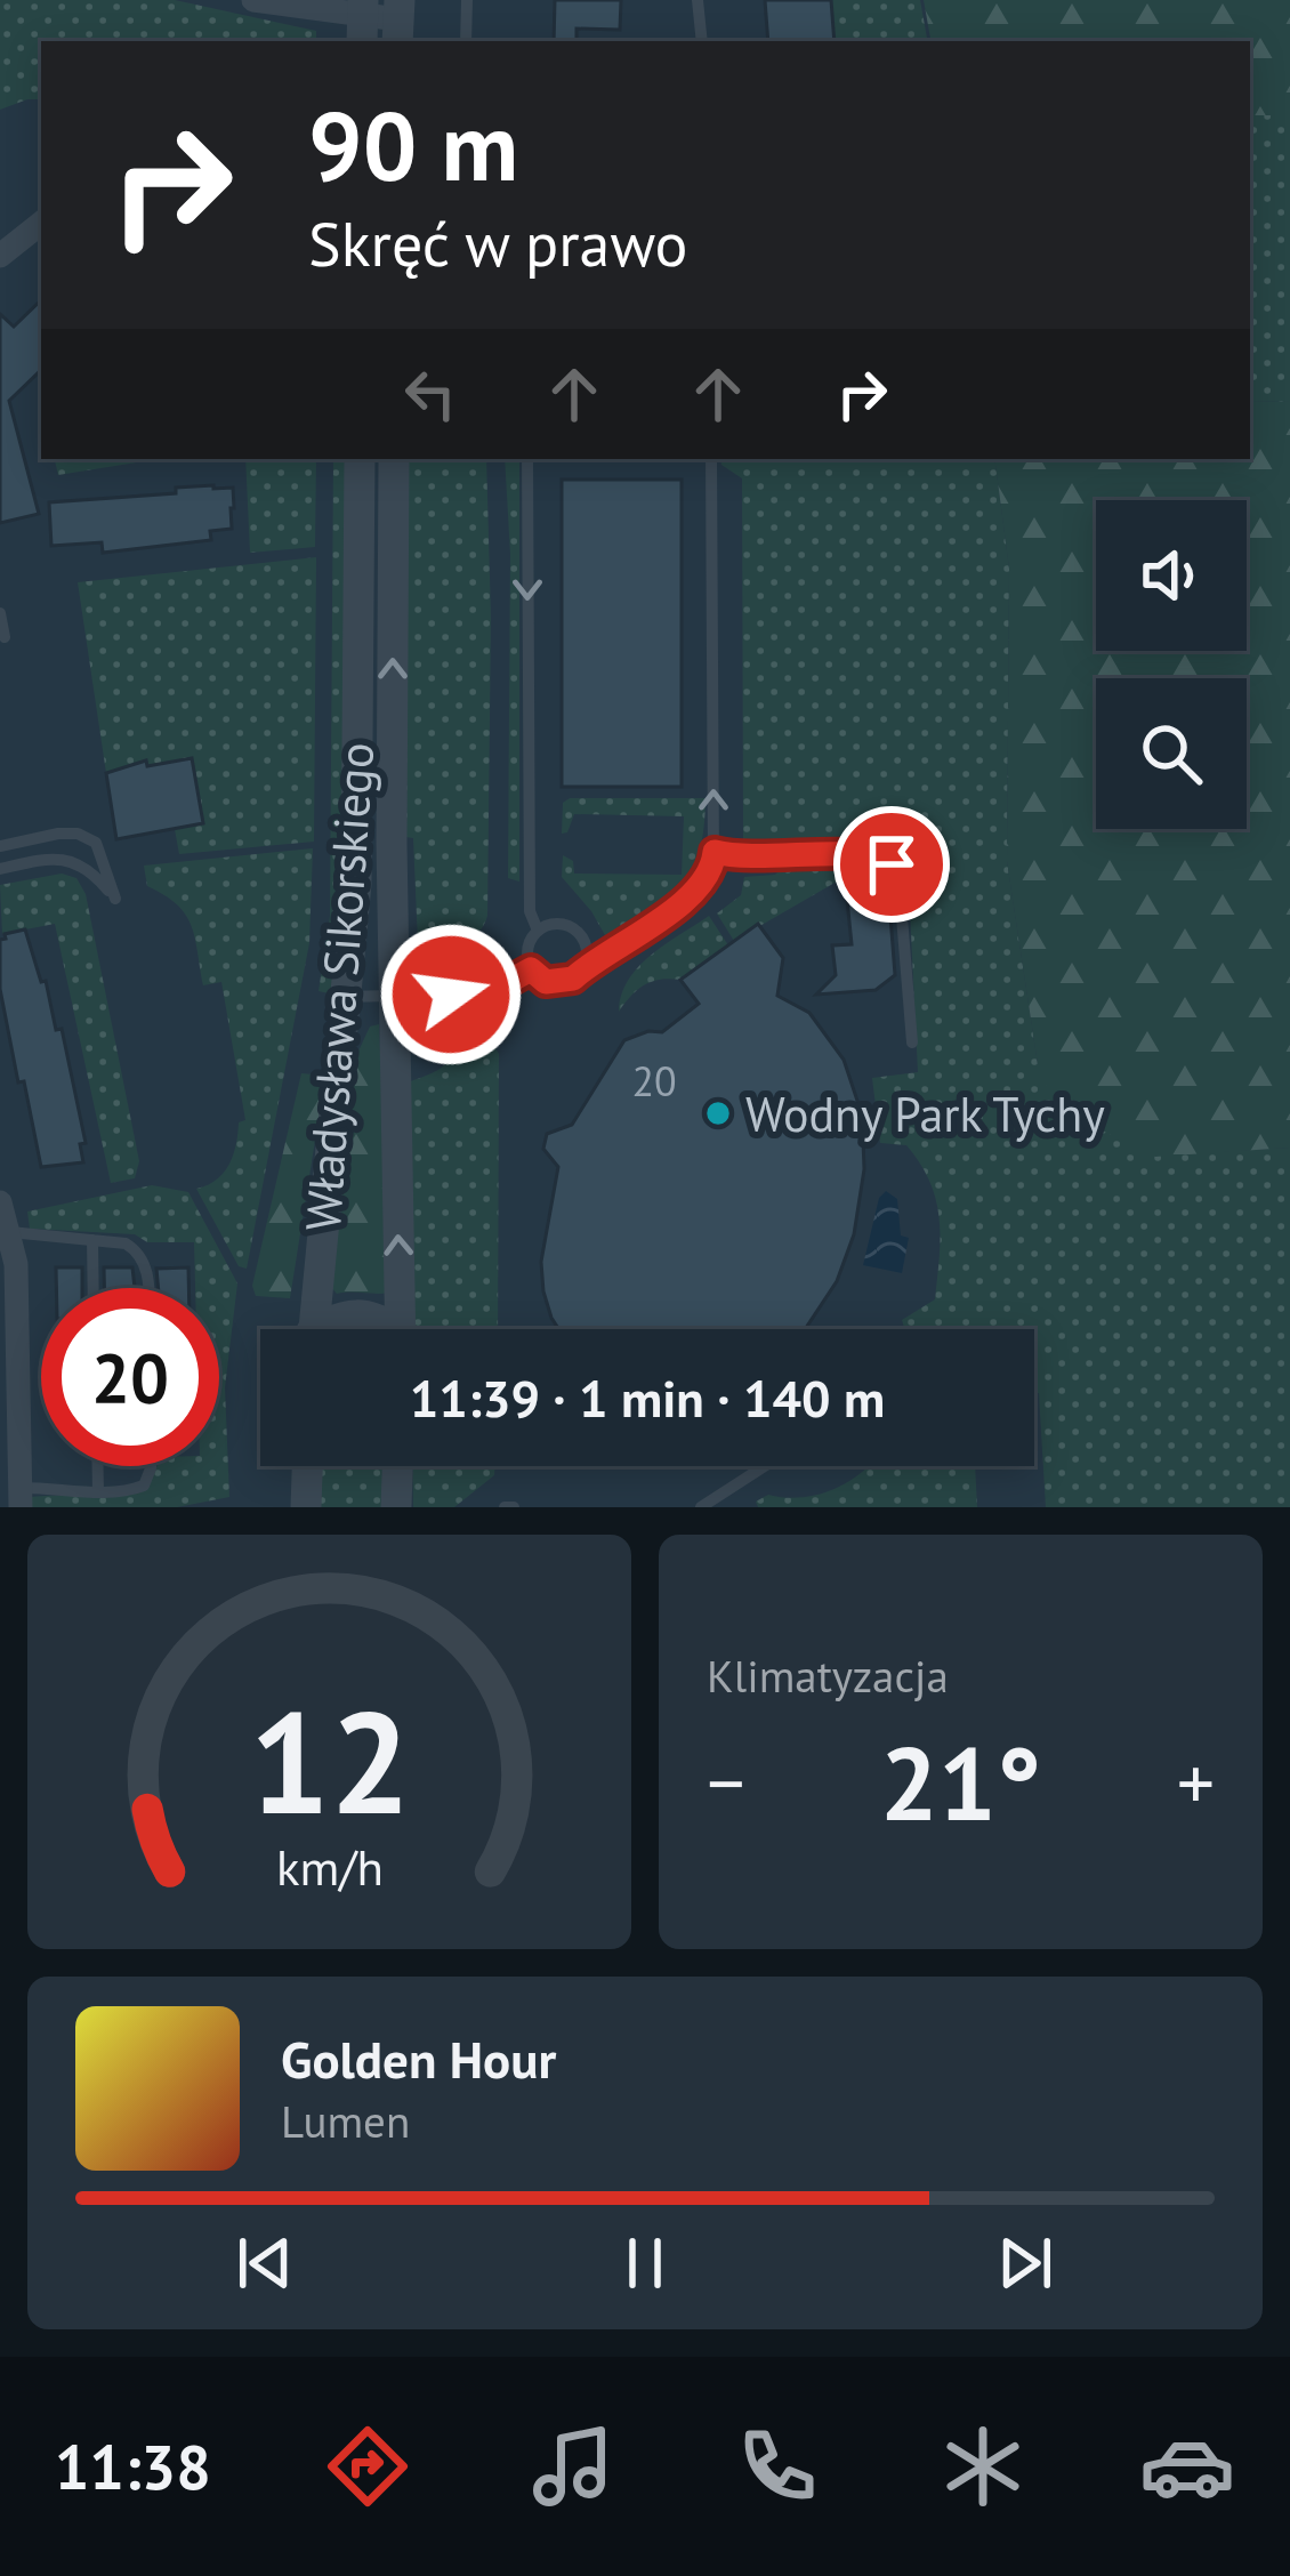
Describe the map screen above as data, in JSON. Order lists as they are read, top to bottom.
{
  "streets": {
    "street": ["Władysława Sikorskiego"]
  },
  "places": ["Wodny Park Tychy"],
  "house_numbers": ["20"],
  "page": {
    "turn": ["90 m", "Skręć w prawo"],
    "limit": "20",
    "trip": "11:39 · 1 min · 140 m",
    "tile": "Klimatyzacja",
    "heat": ["−", "21°", "+"],
    "song": ["Golden Hour", "Lumen"],
    "tabs": "11:38",
    "gauge": ["12", "km/h"]
  }
}
